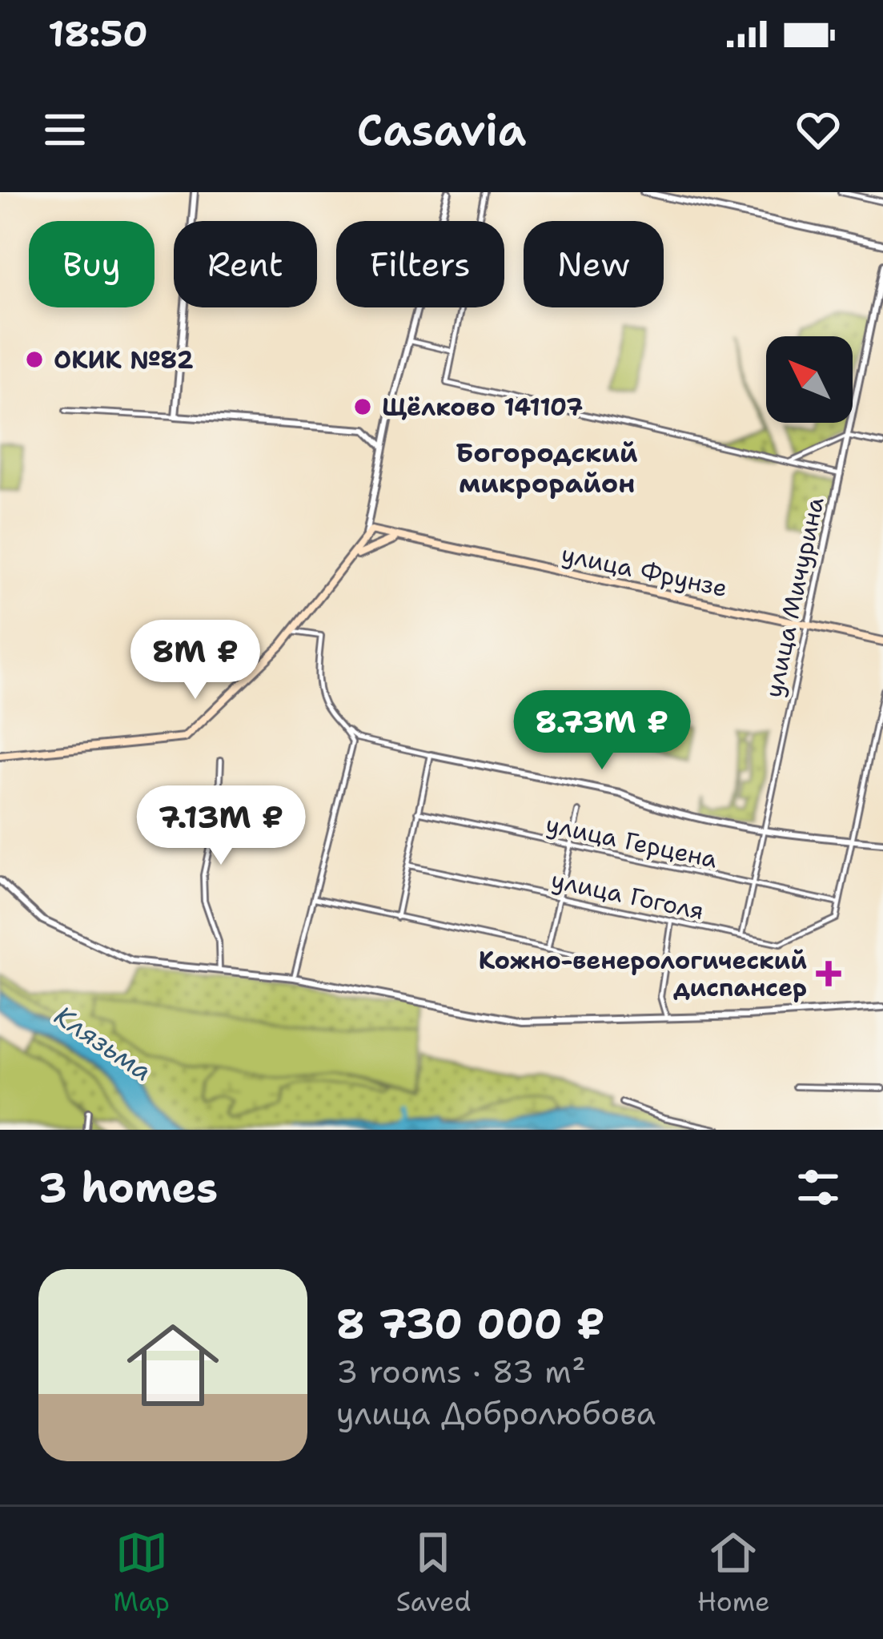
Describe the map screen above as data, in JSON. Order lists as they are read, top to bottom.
{
  "streets": {
    "main road": ["улица Фрунзе"],
    "street": ["улица Мичурина", "улица Герцена", "улица Гоголя"]
  },
  "crossings": [
    ["улица Фрунзе", "улица Мичурина"],
    ["улица Мичурина", "улица Герцена"],
    ["улица Мичурина", "улица Гоголя"],
    ["улица Герцена", "улица Гоголя"]
  ],
  "districts": ["Богородский микрорайон"],
  "water": ["Клязьма"],
  "places": {
    "other": ["ОКИК №82", "Щёлково 141107"],
    "health": ["Кожно-венерологический диспансер"]
  },
  "north": "top left",
  "page": {
    "status": "18:50",
    "header": "Casavia",
    "chip": [
      "Buy",
      "Rent",
      "Filters",
      "New"
    ],
    "price": ["8M ₽", "8.73M ₽", "7.13M ₽"],
    "heading": "3 homes",
    "list": [
      {
        "name": "8 730 000 ₽",
        "note": "3 rooms · 83 m² · улица Добролюбова"
      }
    ],
    "tabs": ["Map", "Saved", "Home"]
  }
}
